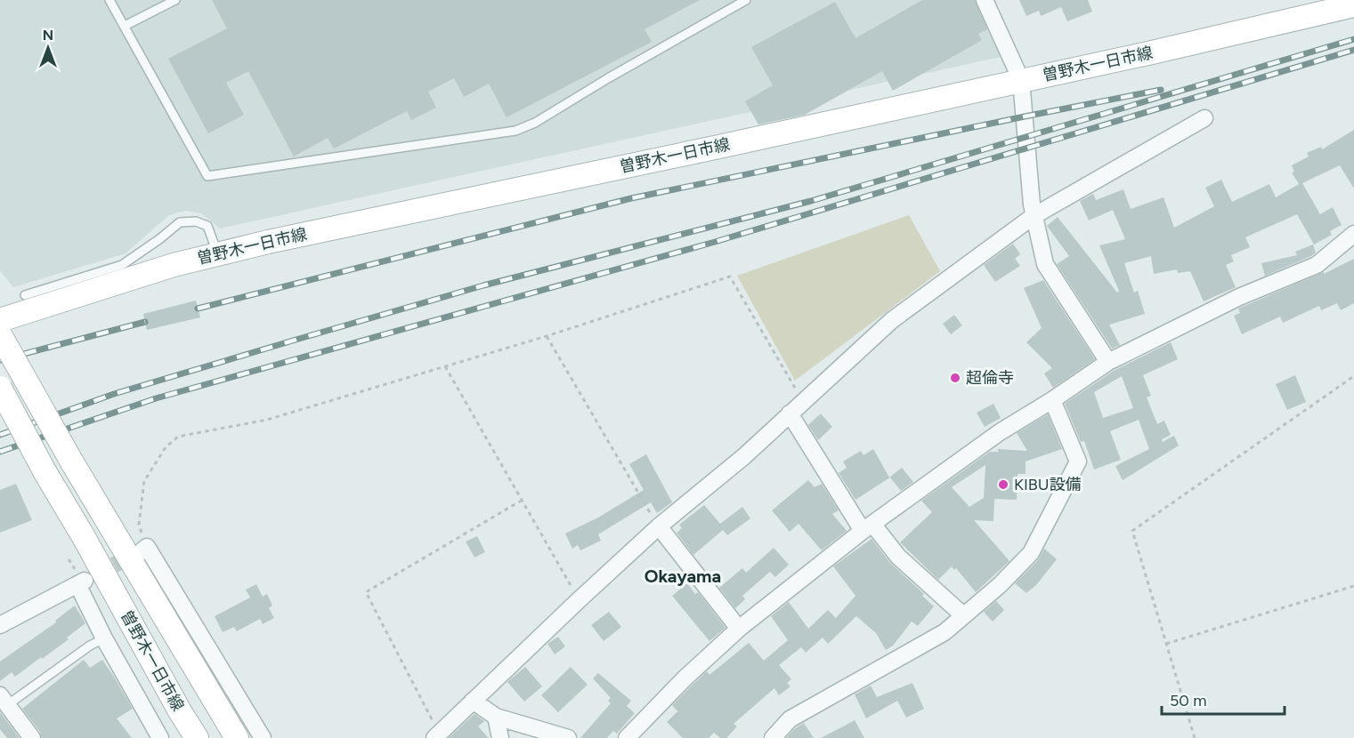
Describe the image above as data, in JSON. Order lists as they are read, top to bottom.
{
  "streets": {
    "main road": ["曽野木一日市線"]
  },
  "districts": ["Okayama"],
  "places": ["超倫寺", "KIBU設備"],
  "scale_bar": "50 m",
  "north": "top"
}
